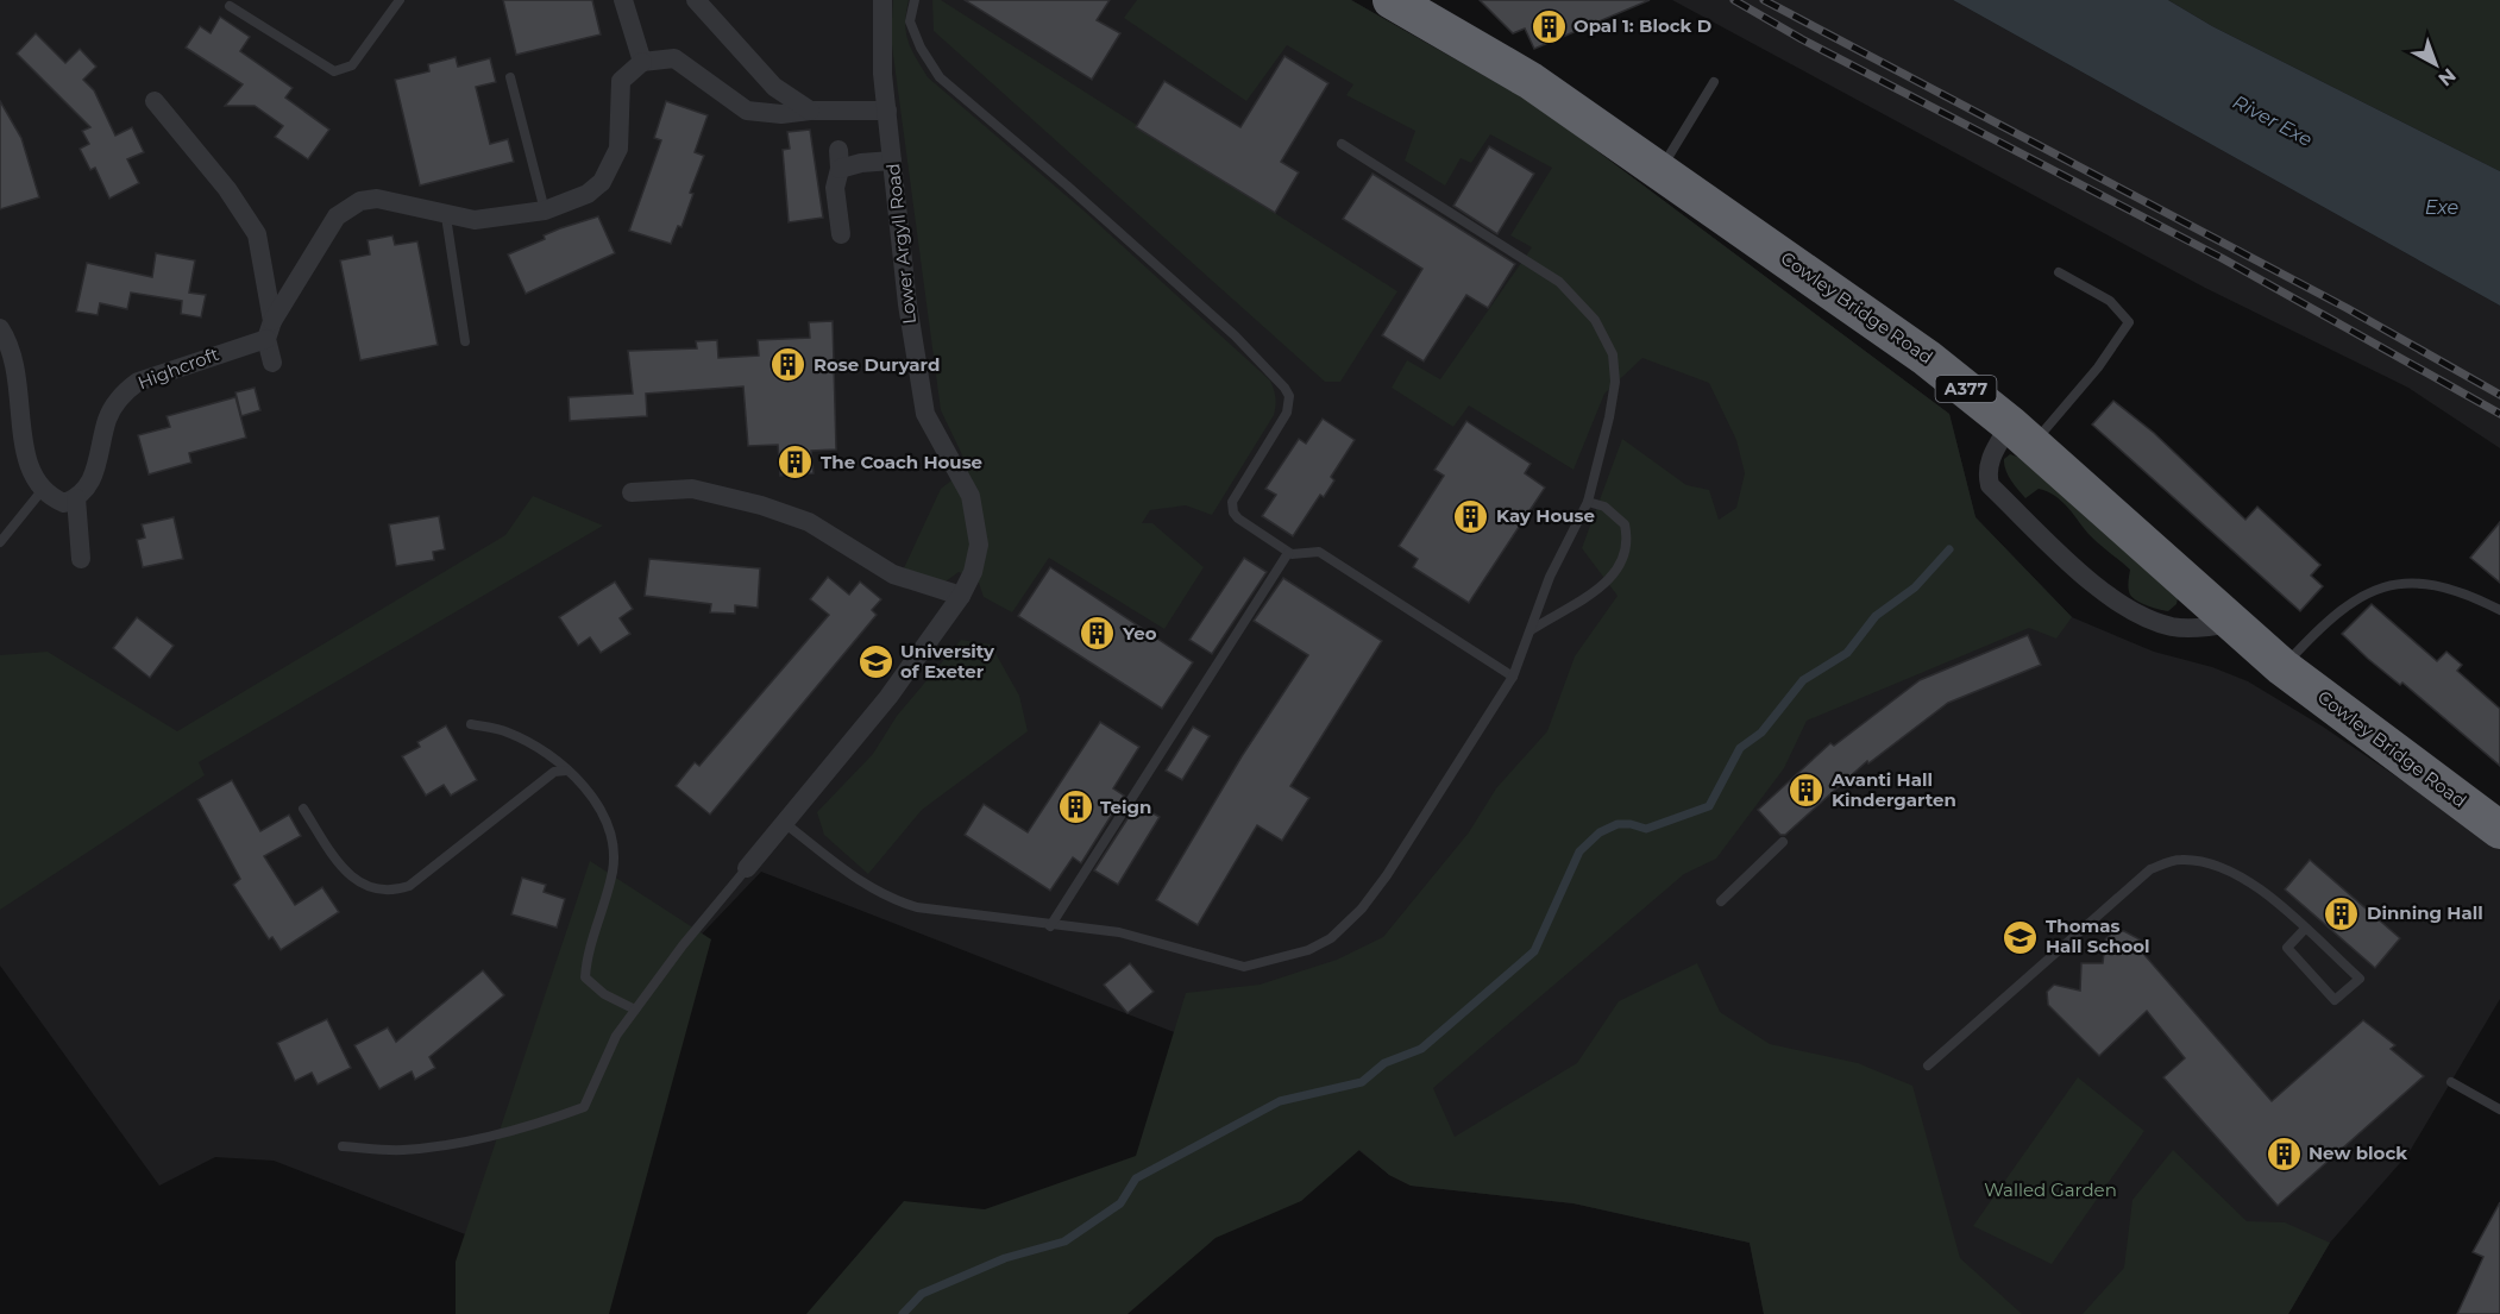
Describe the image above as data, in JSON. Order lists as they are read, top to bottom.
{
  "streets": {
    "highway": ["Cowley Bridge Road", "A377"],
    "street": ["Lower Argyll Road", "Highcroft"]
  },
  "water": ["River Exe", "Exe"],
  "parks": ["Walled Garden"],
  "places": {
    "building": [
      "Opal 1: Block D",
      "Rose Duryard",
      "The Coach House",
      "Kay House",
      "Yeo",
      "Avanti Hall Kindergarten",
      "Teign",
      "Dinning Hall",
      "New block"
    ],
    "school or university": ["University of Exeter", "Thomas Hall School"]
  },
  "north": "bottom right"
}
